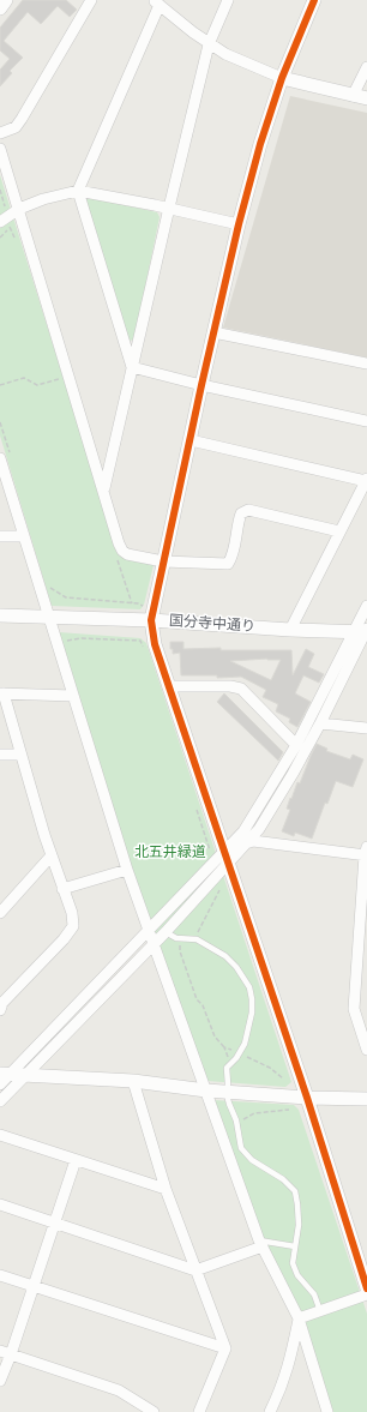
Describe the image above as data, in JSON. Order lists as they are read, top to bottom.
{
  "streets": {
    "street": ["国分寺中通り"]
  },
  "parks": ["北五井緑道"]
}
